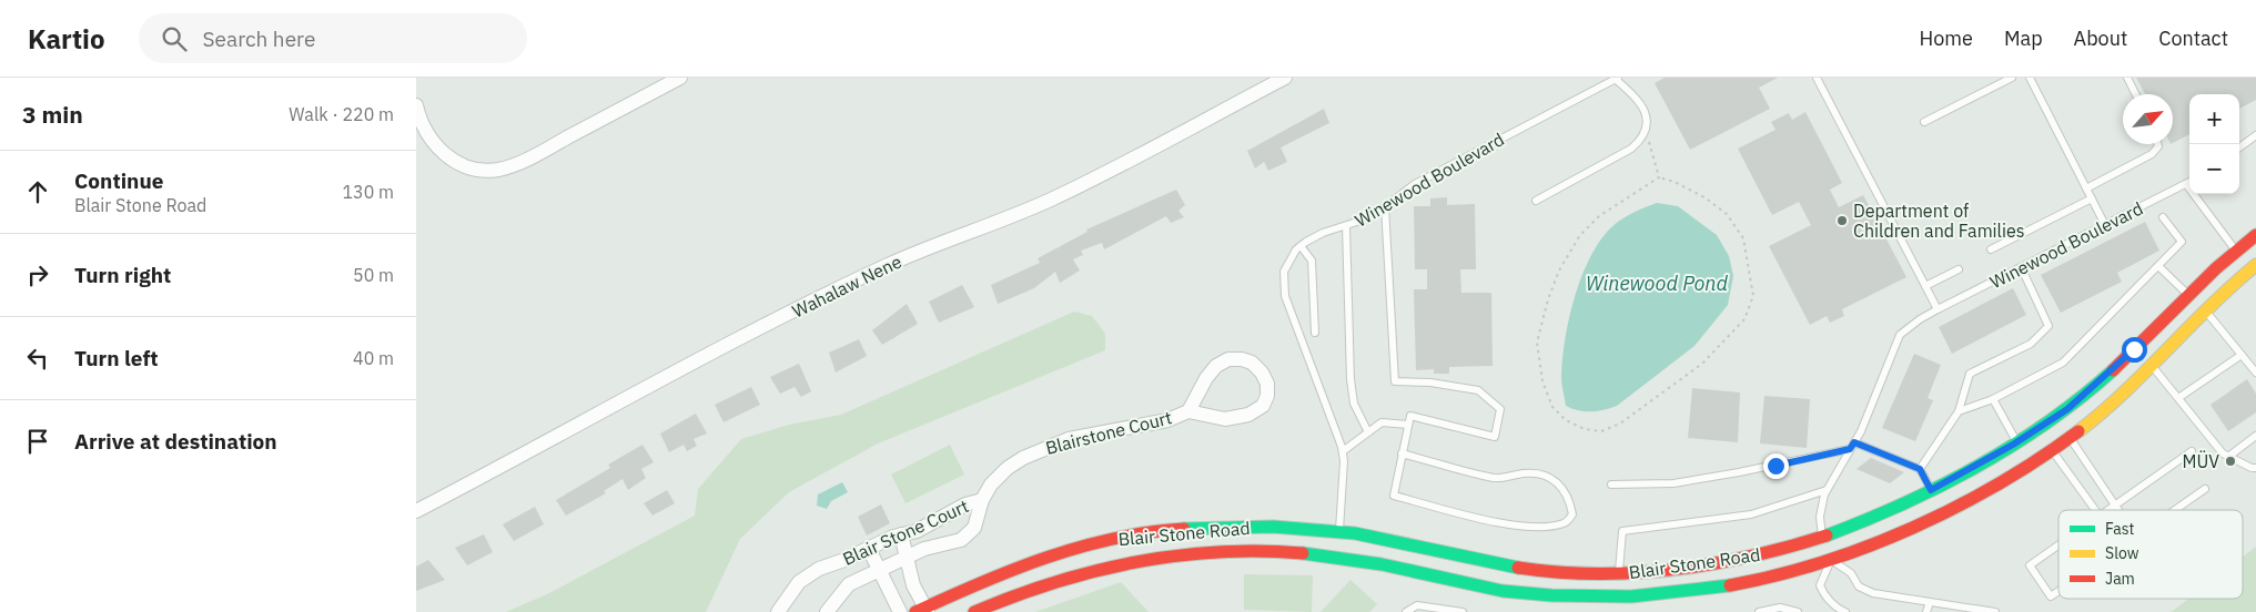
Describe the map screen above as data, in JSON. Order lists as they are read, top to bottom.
{
  "streets": {
    "main road": ["Blair Stone Road"],
    "street": ["Wahalaw Nene", "Blairstone Court", "Blair Stone Court"],
    "lane": ["Winewood Boulevard"]
  },
  "crossings": [
    ["Winewood Boulevard", "Blair Stone Road"],
    ["Blairstone Court", "Blair Stone Court"]
  ],
  "water": ["Winewood Pond"],
  "places": ["Department of Children and Families", "MÜV"],
  "legend": ["Fast", "Slow", "Jam"],
  "north": "top right",
  "page": {
    "header": "Kartio",
    "search": "Search here",
    "nav": [
      "Home",
      "Map",
      "About",
      "Contact"
    ],
    "heading": ["3 min", "Walk · 220 m"],
    "map_buttons": ["+", "−"],
    "list": [
      ["Continue", "Blair Stone Road", "130 m"],
      ["Turn right", "50 m"],
      ["Turn left", "40 m"],
      "Arrive at destination"
    ]
  }
}
